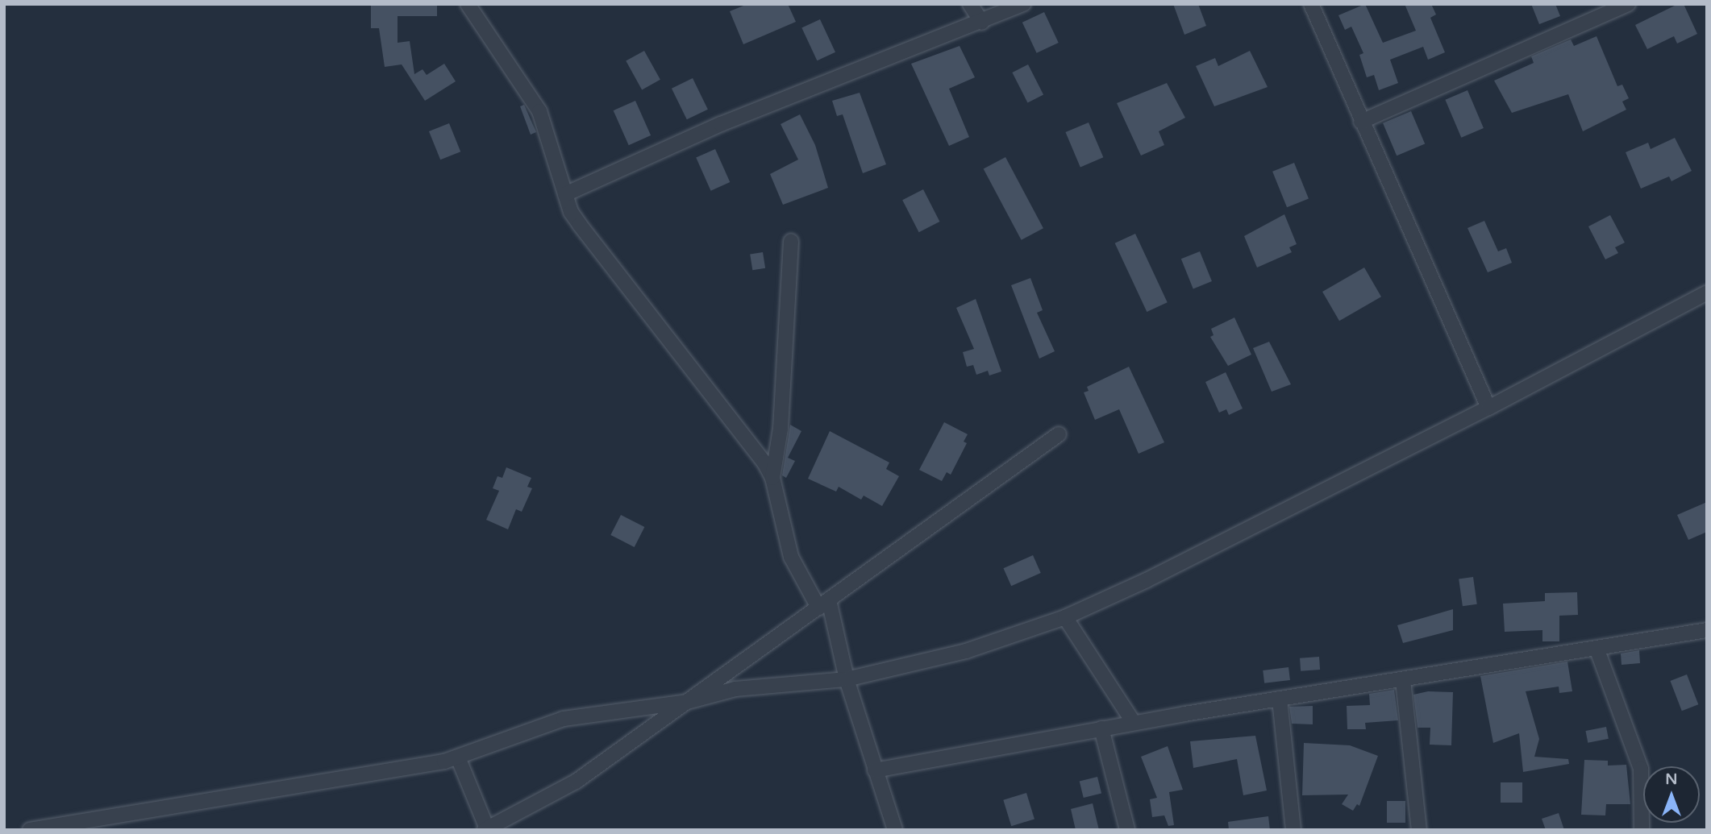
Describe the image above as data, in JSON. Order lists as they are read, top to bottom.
{
  "north": "top"
}
